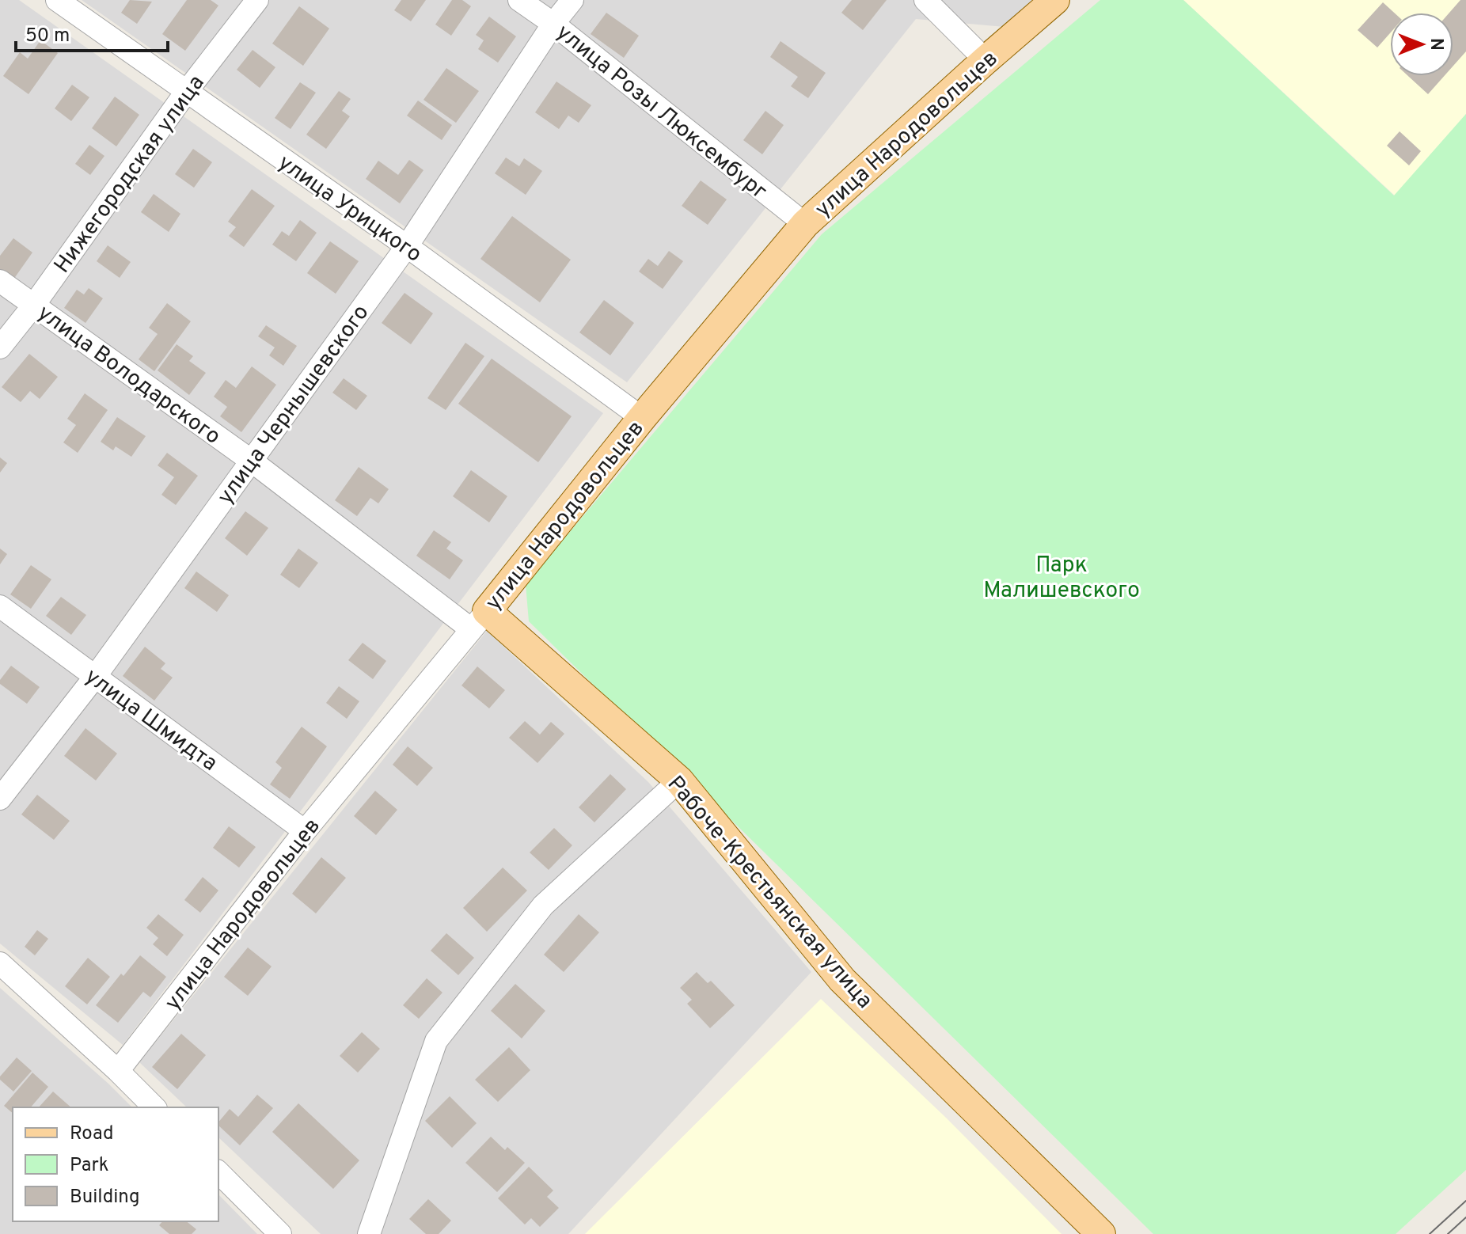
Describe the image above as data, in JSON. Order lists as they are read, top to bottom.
{
  "streets": {
    "main road": ["улица Народовольцев", "Рабоче-Крестьянская улица"],
    "street": [
      "улица Розы Люксембург",
      "Нижегородская улица",
      "улица Урицкого",
      "улица Володарского",
      "улица Чернышевского",
      "улица Шмидта"
    ]
  },
  "crossings": [
    ["улица Розы Люксембург", "улица Народовольцев"],
    ["улица Розы Люксембург", "улица Чернышевского"],
    ["улица Народовольцев", "улица Урицкого"],
    ["улица Народовольцев", "улица Володарского"],
    ["улица Народовольцев", "улица Шмидта"],
    ["улица Народовольцев", "Рабоче-Крестьянская улица"],
    ["Нижегородская улица", "улица Урицкого"],
    ["Нижегородская улица", "улица Володарского"],
    ["улица Урицкого", "улица Чернышевского"],
    ["улица Володарского", "улица Чернышевского"],
    ["улица Володарского", "Рабоче-Крестьянская улица"],
    ["улица Чернышевского", "улица Шмидта"]
  ],
  "parks": ["Парк Малишевского"],
  "legend": ["Road", "Park", "Building"],
  "scale_bar": "50 m",
  "north": "right"
}
